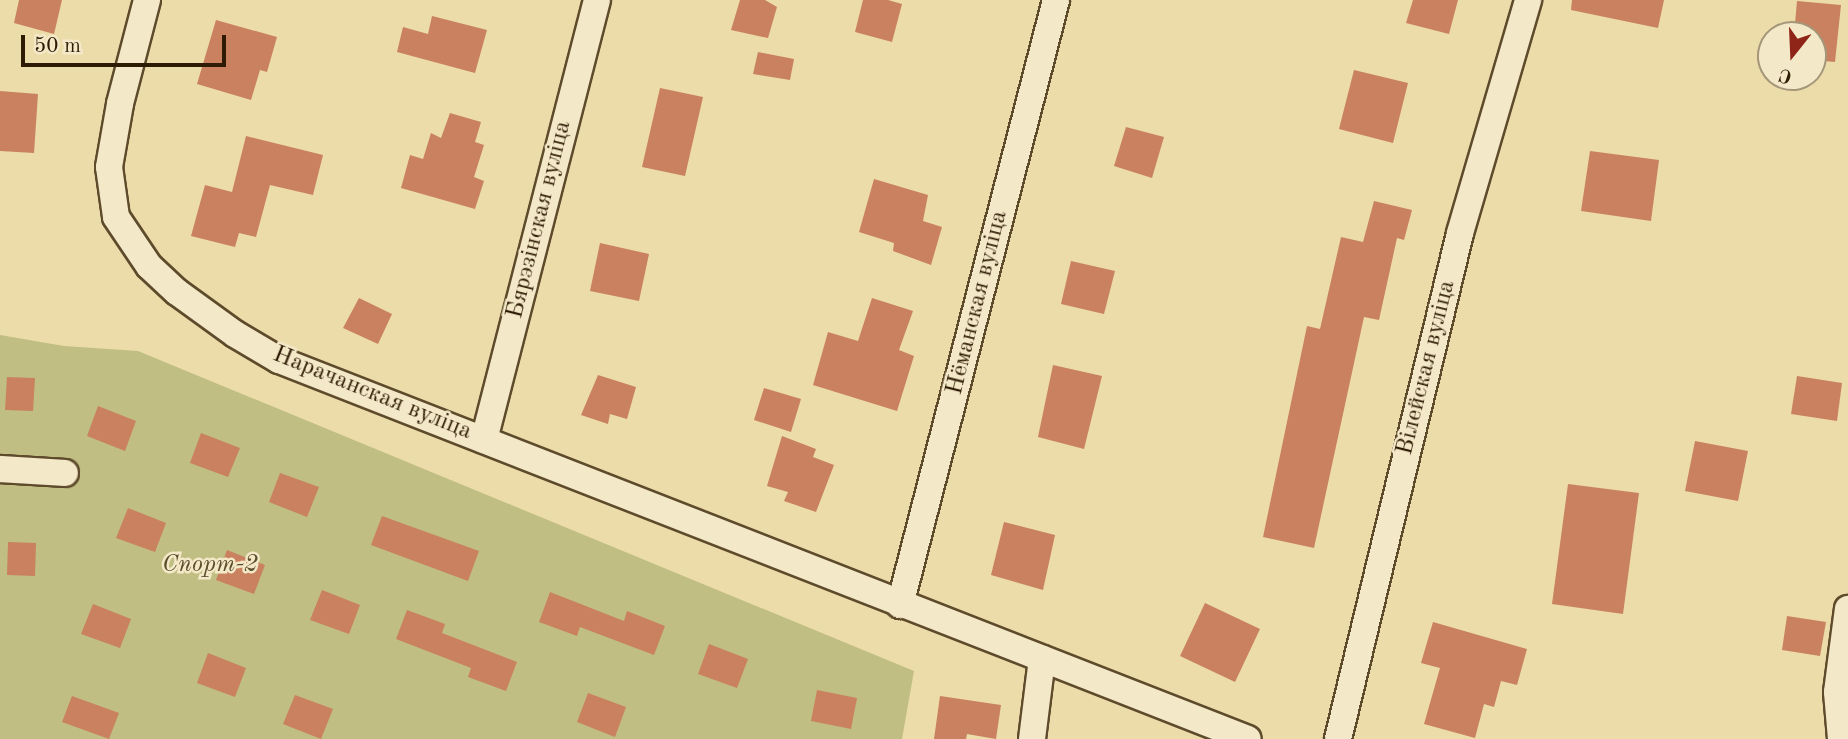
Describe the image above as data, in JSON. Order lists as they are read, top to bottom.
{
  "streets": {
    "street": [
      "Бярэзінская вуліца",
      "Нёманская вуліца",
      "Вілейская вуліца",
      "Нарачанская вуліца"
    ]
  },
  "crossings": [
    ["Бярэзінская вуліца", "Нарачанская вуліца"],
    ["Нёманская вуліца", "Нарачанская вуліца"]
  ],
  "parks": ["Спорт-2"],
  "scale_bar": "50 m",
  "north": "bottom"
}
